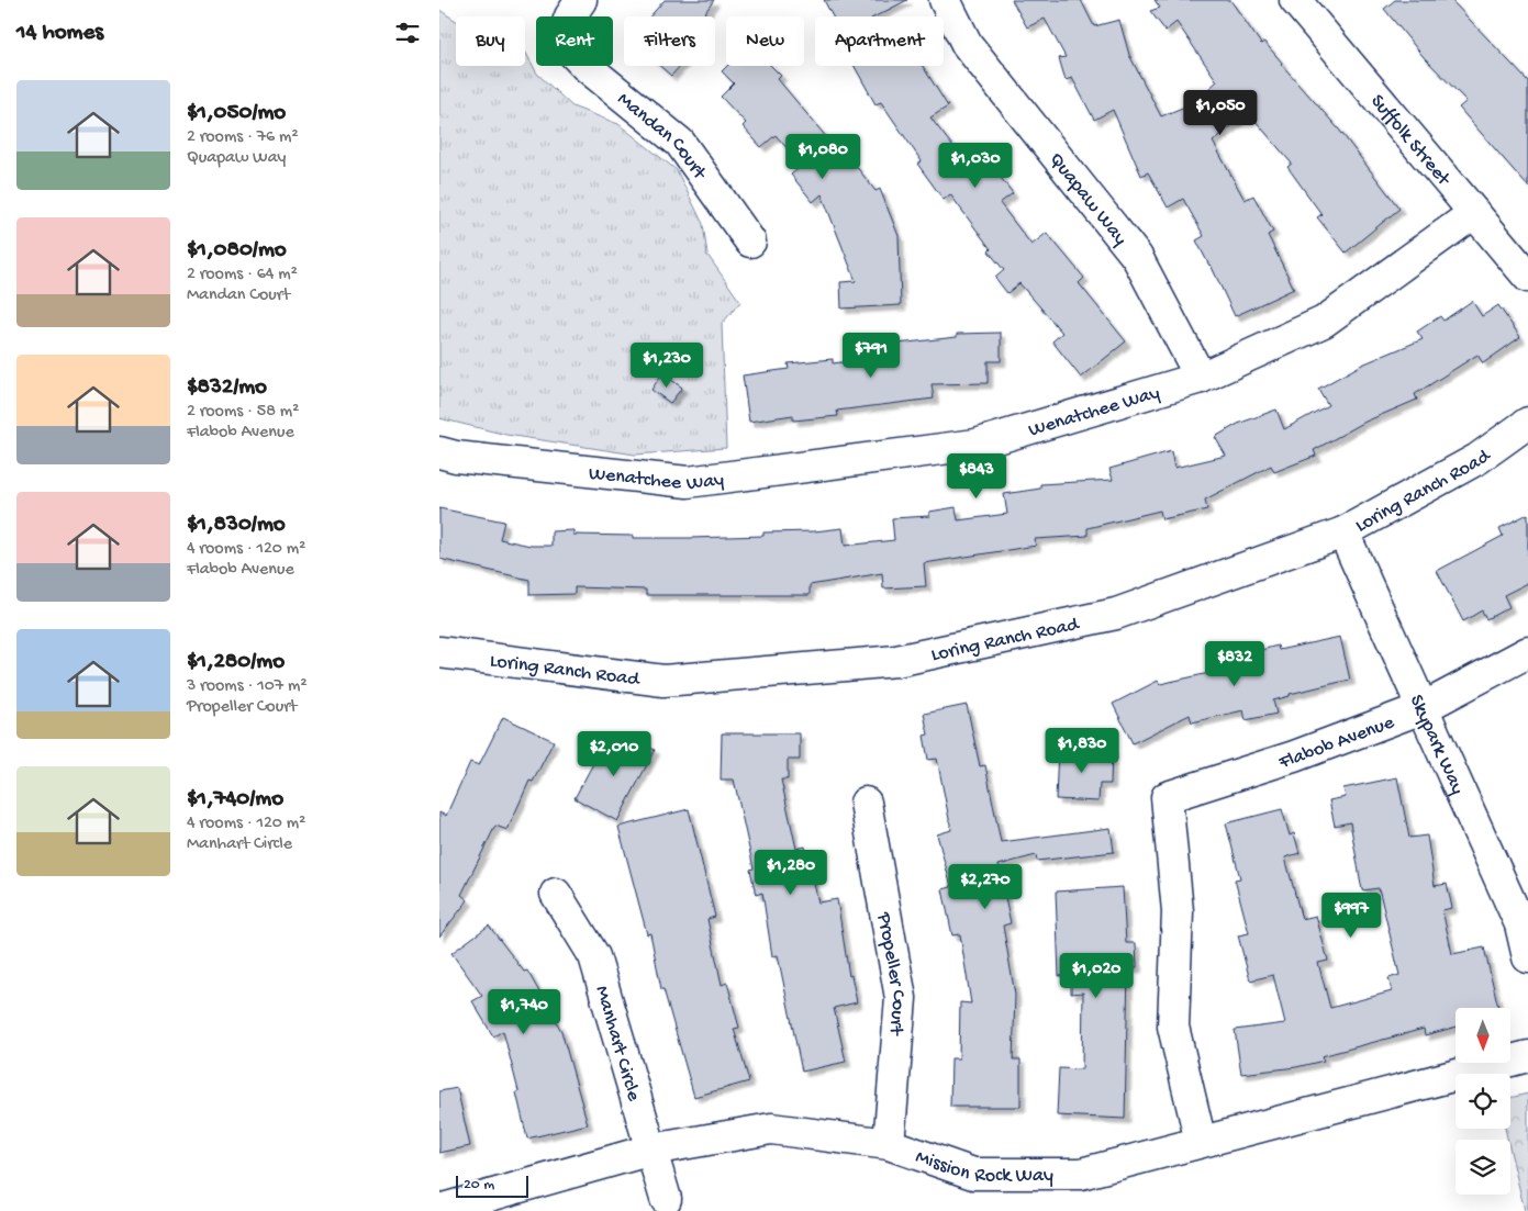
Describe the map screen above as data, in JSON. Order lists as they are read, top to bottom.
{
  "streets": {
    "street": [
      "Mandan Court",
      "Suffolk Street",
      "Quapaw Way",
      "Wenatchee Way",
      "Loring Ranch Road",
      "Flabob Avenue",
      "Skypark Way",
      "Propeller Court",
      "Manhart Circle",
      "Mission Rock Way"
    ]
  },
  "crossings": [
    ["Suffolk Street", "Wenatchee Way"],
    ["Quapaw Way", "Wenatchee Way"],
    ["Loring Ranch Road", "Skypark Way"],
    ["Flabob Avenue", "Skypark Way"],
    ["Flabob Avenue", "Mission Rock Way"],
    ["Propeller Court", "Mission Rock Way"],
    ["Manhart Circle", "Mission Rock Way"]
  ],
  "scale_bar": "20 m",
  "north": "bottom",
  "page": {
    "heading": "14 homes",
    "chip": [
      "Buy",
      "Rent",
      "Filters",
      "New",
      "Apartment"
    ],
    "list": [
      {
        "name": "$1,050/mo",
        "note": "2 rooms · 76 m² · Quapaw Way"
      },
      {
        "name": "$1,080/mo",
        "note": "2 rooms · 64 m² · Mandan Court"
      },
      {
        "name": "$832/mo",
        "note": "2 rooms · 58 m² · Flabob Avenue"
      },
      {
        "name": "$1,830/mo",
        "note": "4 rooms · 120 m² · Flabob Avenue"
      },
      {
        "name": "$1,280/mo",
        "note": "3 rooms · 107 m² · Propeller Court"
      },
      {
        "name": "$1,740/mo",
        "note": "4 rooms · 120 m² · Manhart Circle"
      }
    ],
    "price": [
      "$1,050",
      "$1,080",
      "$1,030",
      "$791",
      "$1,230",
      "$843",
      "$832",
      "$1,830",
      "$2,010",
      "$1,280",
      "$2,270",
      "$997",
      "$1,020",
      "$1,740"
    ],
    "scale": "20 m"
  }
}
